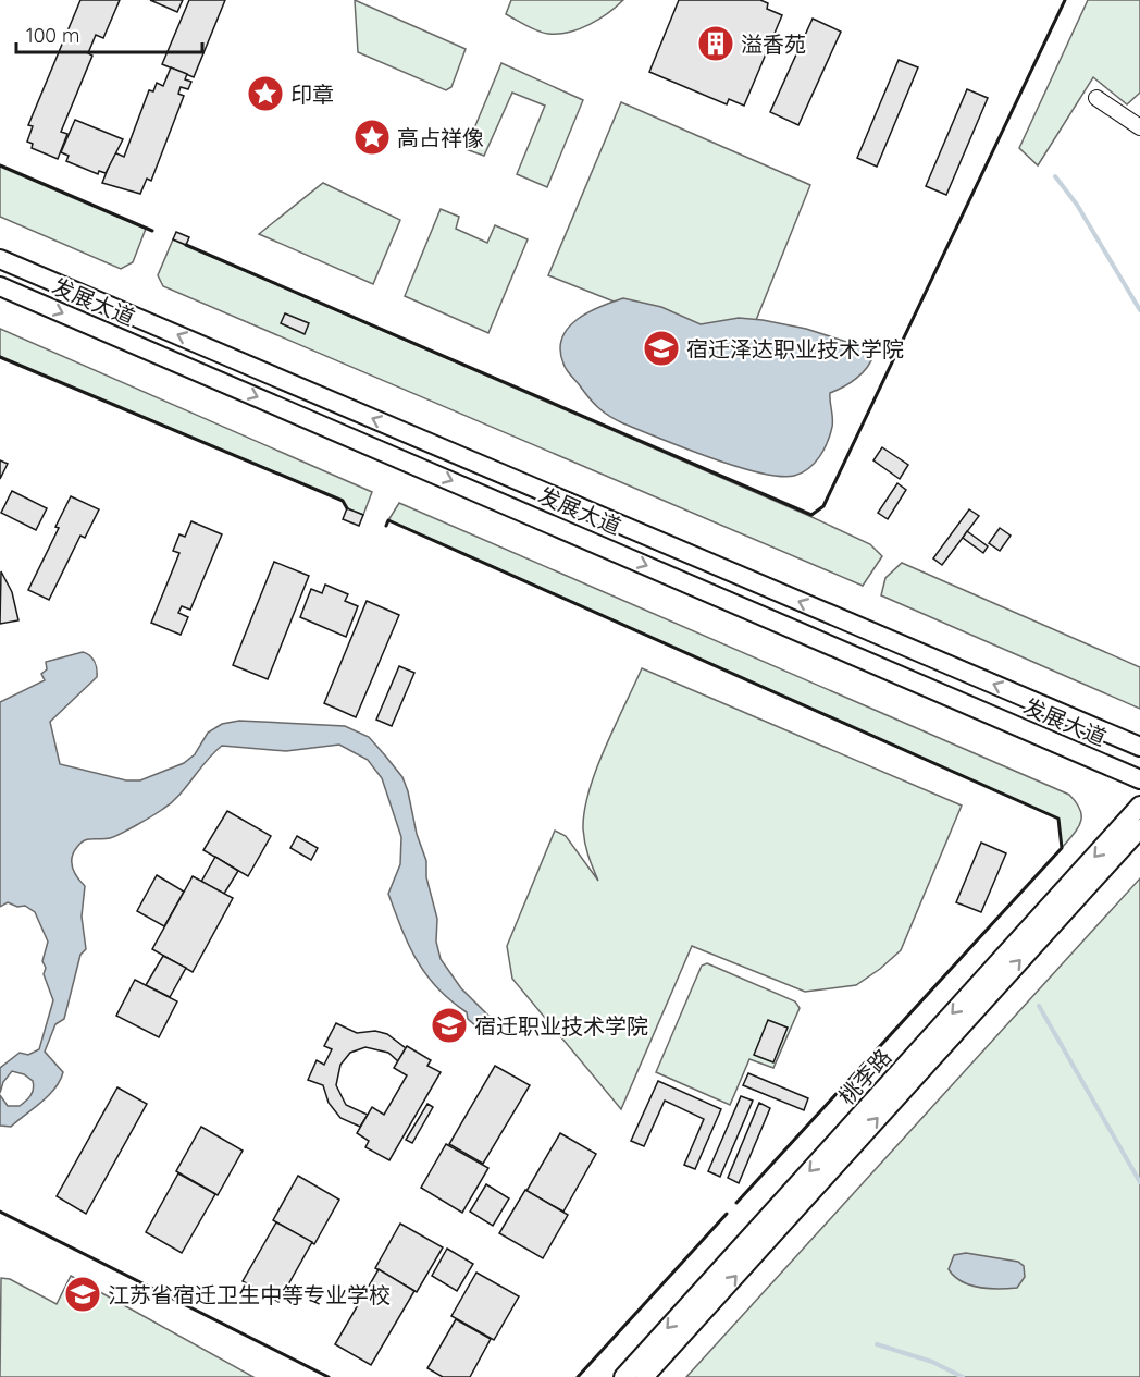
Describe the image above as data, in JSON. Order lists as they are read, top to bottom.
{
  "streets": {
    "main road": ["发展大道", "桃李路"]
  },
  "places": {
    "building": ["溢香苑"],
    "place": ["印章", "高占祥像"],
    "school or university": ["宿迁泽达职业技术学院", "宿迁职业技术学院", "江苏省宿迁卫生中等专业学校"]
  },
  "scale_bar": "100 m"
}
